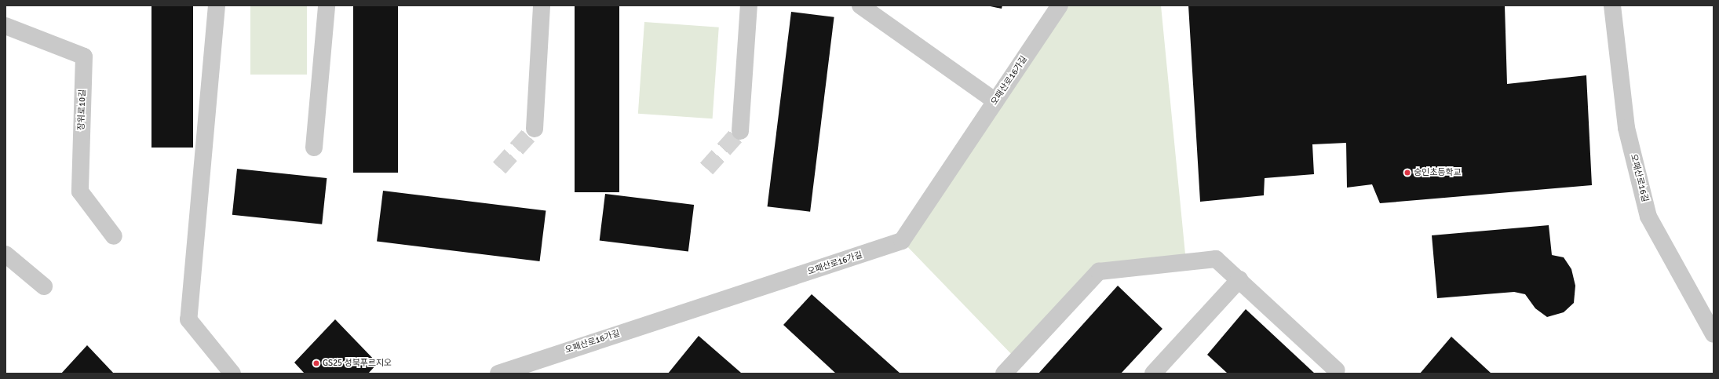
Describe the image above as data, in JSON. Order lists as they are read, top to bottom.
{
  "streets": {
    "street": ["오패산로16가길", "장위로10길", "오패산로16길"]
  },
  "places": ["숭인초등학교", "GS25 성북푸르지오"]
}
